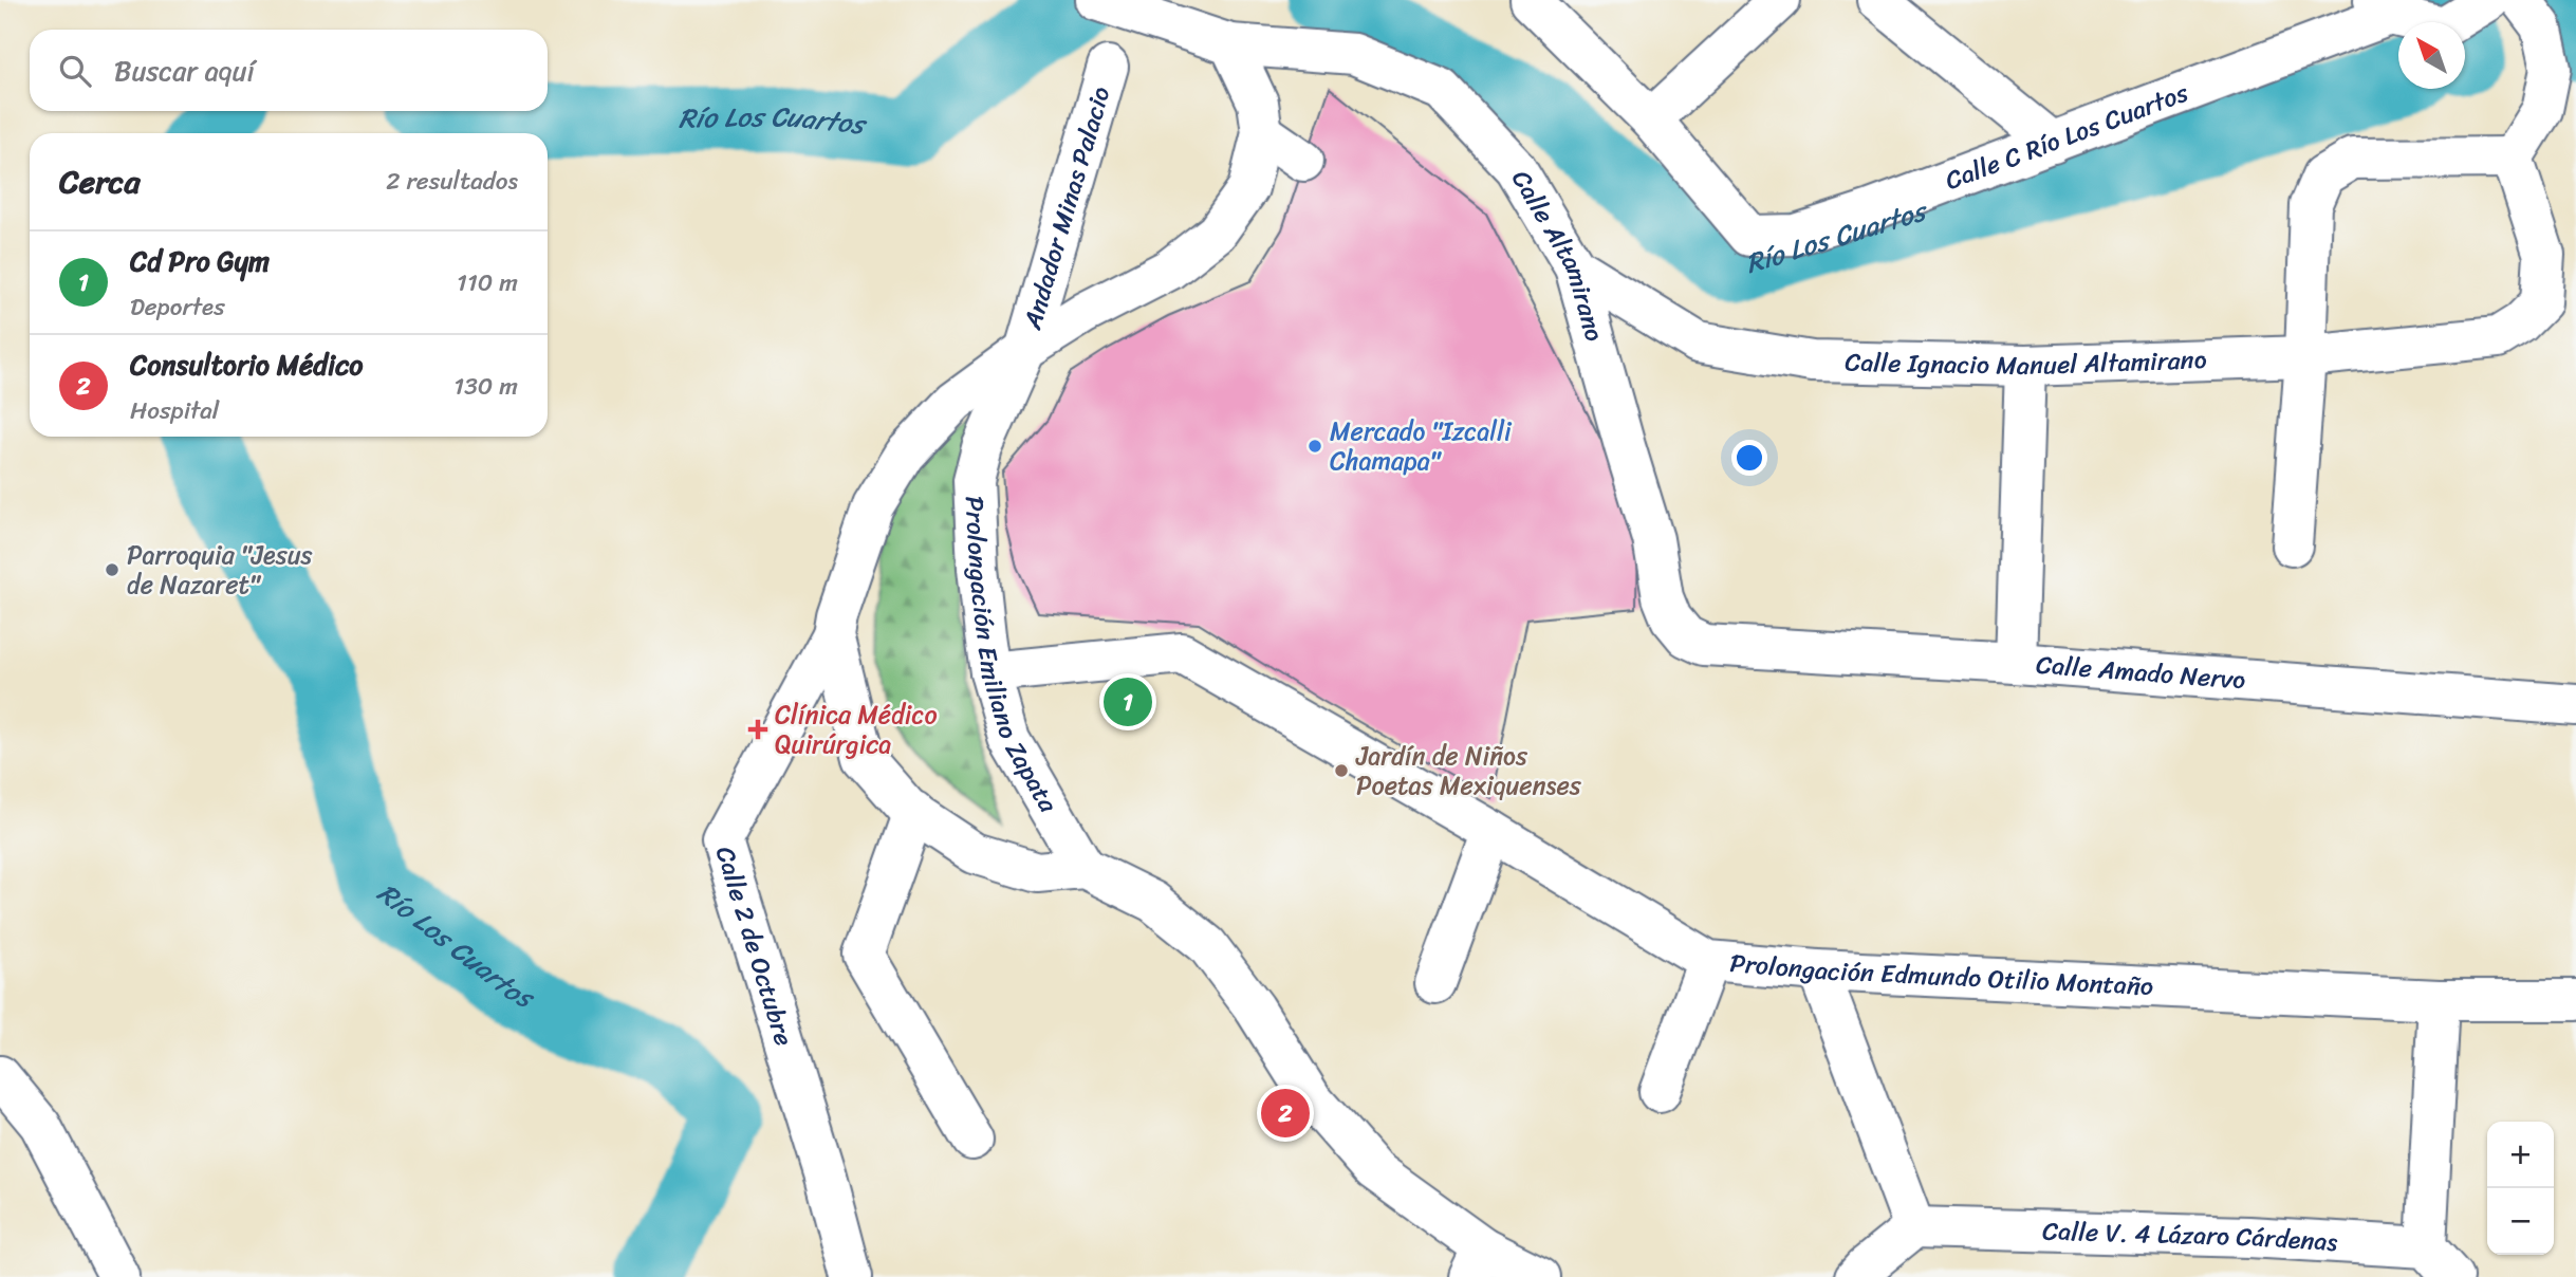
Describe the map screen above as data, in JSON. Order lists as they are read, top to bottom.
{
  "streets": {
    "street": [
      "Calle C Río Los Cuartos",
      "Andador Minas Palacio",
      "Calle Altamirano",
      "Calle Ignacio Manuel Altamirano",
      "Prolongación Emiliano Zapata",
      "Calle Amado Nervo",
      "Calle 2 de Octubre",
      "Prolongación Edmundo Otilio Montaño",
      "Calle V. 4 Lázaro Cárdenas"
    ]
  },
  "crossings": [
    ["Andador Minas Palacio", "Prolongación Emiliano Zapata"],
    ["Calle Altamirano", "Calle Ignacio Manuel Altamirano"],
    ["Calle Altamirano", "Calle Amado Nervo"],
    ["Prolongación Emiliano Zapata", "Prolongación Edmundo Otilio Montaño"]
  ],
  "water": ["Río Los Cuartos"],
  "places": {
    "other": ["Mercado \"Izcalli Chamapa\"", "Parroquia \"Jesus de Nazaret\"", "Jardín de Niños Poetas Mexiquenses"],
    "health": ["Clínica Médico Quirúrgica"]
  },
  "north": "top left",
  "page": {
    "search": "Buscar aquí",
    "heading": ["Cerca", "2 resultados"],
    "list": [
      {
        "mark": "1",
        "name": "Cd Pro Gym",
        "note": "Deportes",
        "value": "110 m"
      },
      {
        "mark": "2",
        "name": "Consultorio Médico",
        "note": "Hospital",
        "value": "130 m"
      }
    ],
    "pins": ["1", "2"],
    "map_buttons": ["+", "−"]
  }
}
